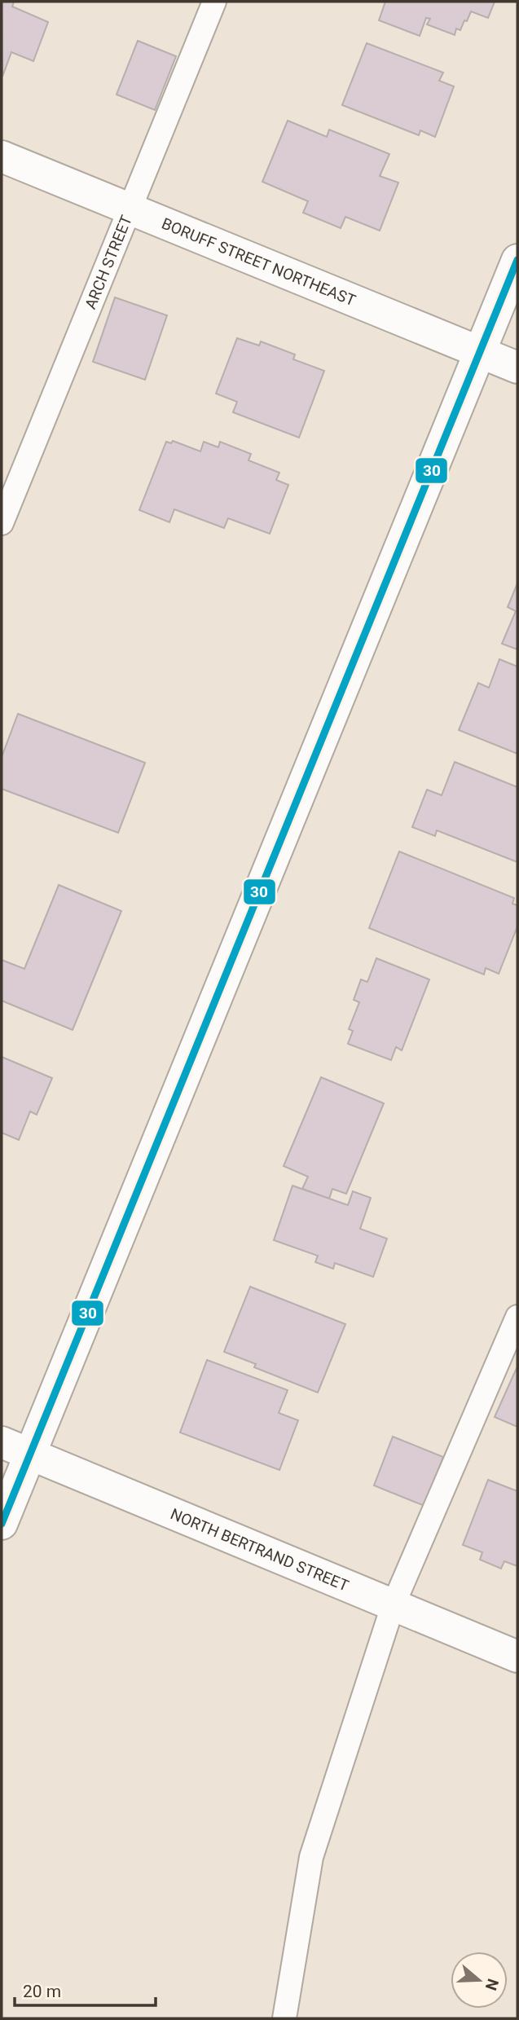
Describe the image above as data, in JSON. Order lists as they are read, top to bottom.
{
  "streets": {
    "street": ["BORUFF STREET NORTHEAST", "NORTH BERTRAND STREET"],
    "lane": ["ARCH STREET"]
  },
  "crossings": [
    ["ARCH STREET", "BORUFF STREET NORTHEAST"]
  ],
  "lines": ["transit line 30"],
  "scale_bar": "20 m",
  "north": "right"
}
